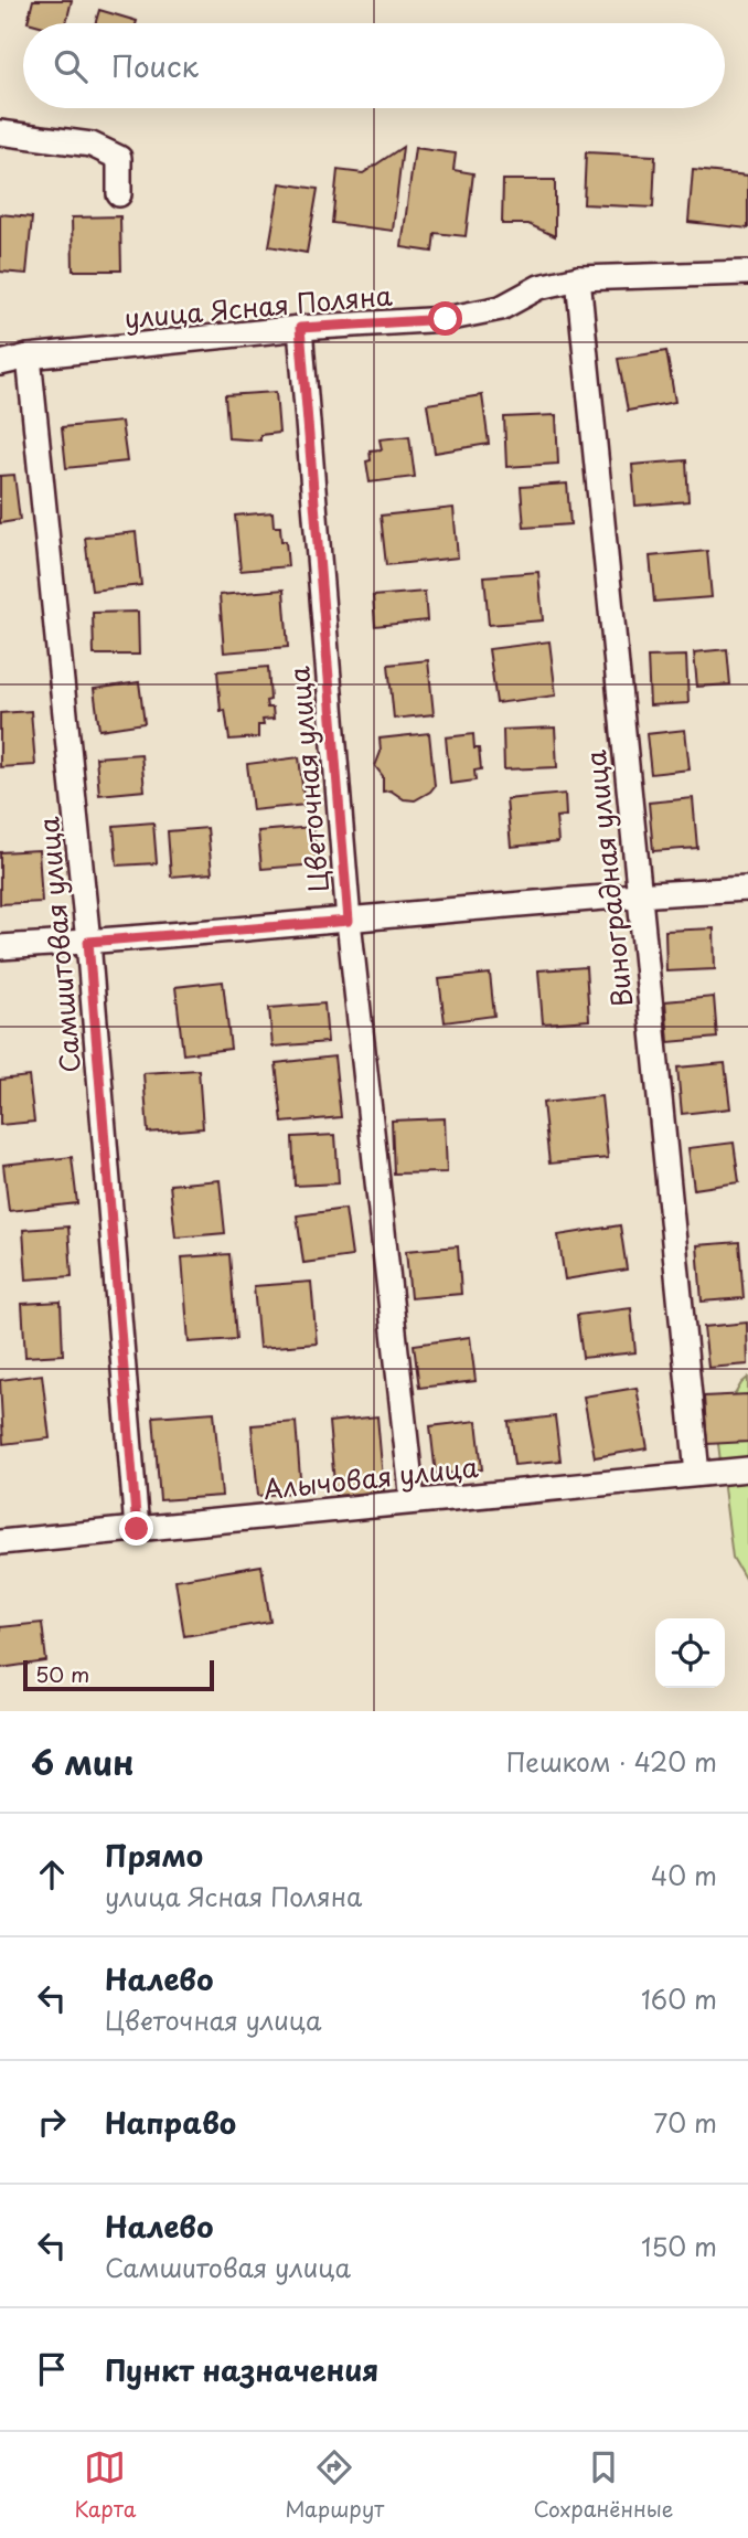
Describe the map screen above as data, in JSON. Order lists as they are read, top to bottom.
{
  "streets": {
    "street": [
      "улица Ясная Поляна",
      "Цветочная улица",
      "Виноградная улица",
      "Самшитовая улица",
      "Алычовая улица"
    ]
  },
  "crossings": [
    ["улица Ясная Поляна", "Цветочная улица"],
    ["улица Ясная Поляна", "Виноградная улица"],
    ["улица Ясная Поляна", "Самшитовая улица"],
    ["Цветочная улица", "Алычовая улица"],
    ["Виноградная улица", "Алычовая улица"],
    ["Самшитовая улица", "Алычовая улица"]
  ],
  "scale_bar": "50 m",
  "page": {
    "search": "Поиск",
    "scale": "50 m",
    "heading": ["6 мин", "Пешком · 420 m"],
    "list": [
      ["Прямо", "улица Ясная Поляна", "40 m"],
      ["Налево", "Цветочная улица", "160 m"],
      ["Направо", "70 m"],
      ["Налево", "Самшитовая улица", "150 m"],
      "Пункт назначения"
    ],
    "nav": ["Карта", "Маршрут", "Сохранённые"]
  }
}
